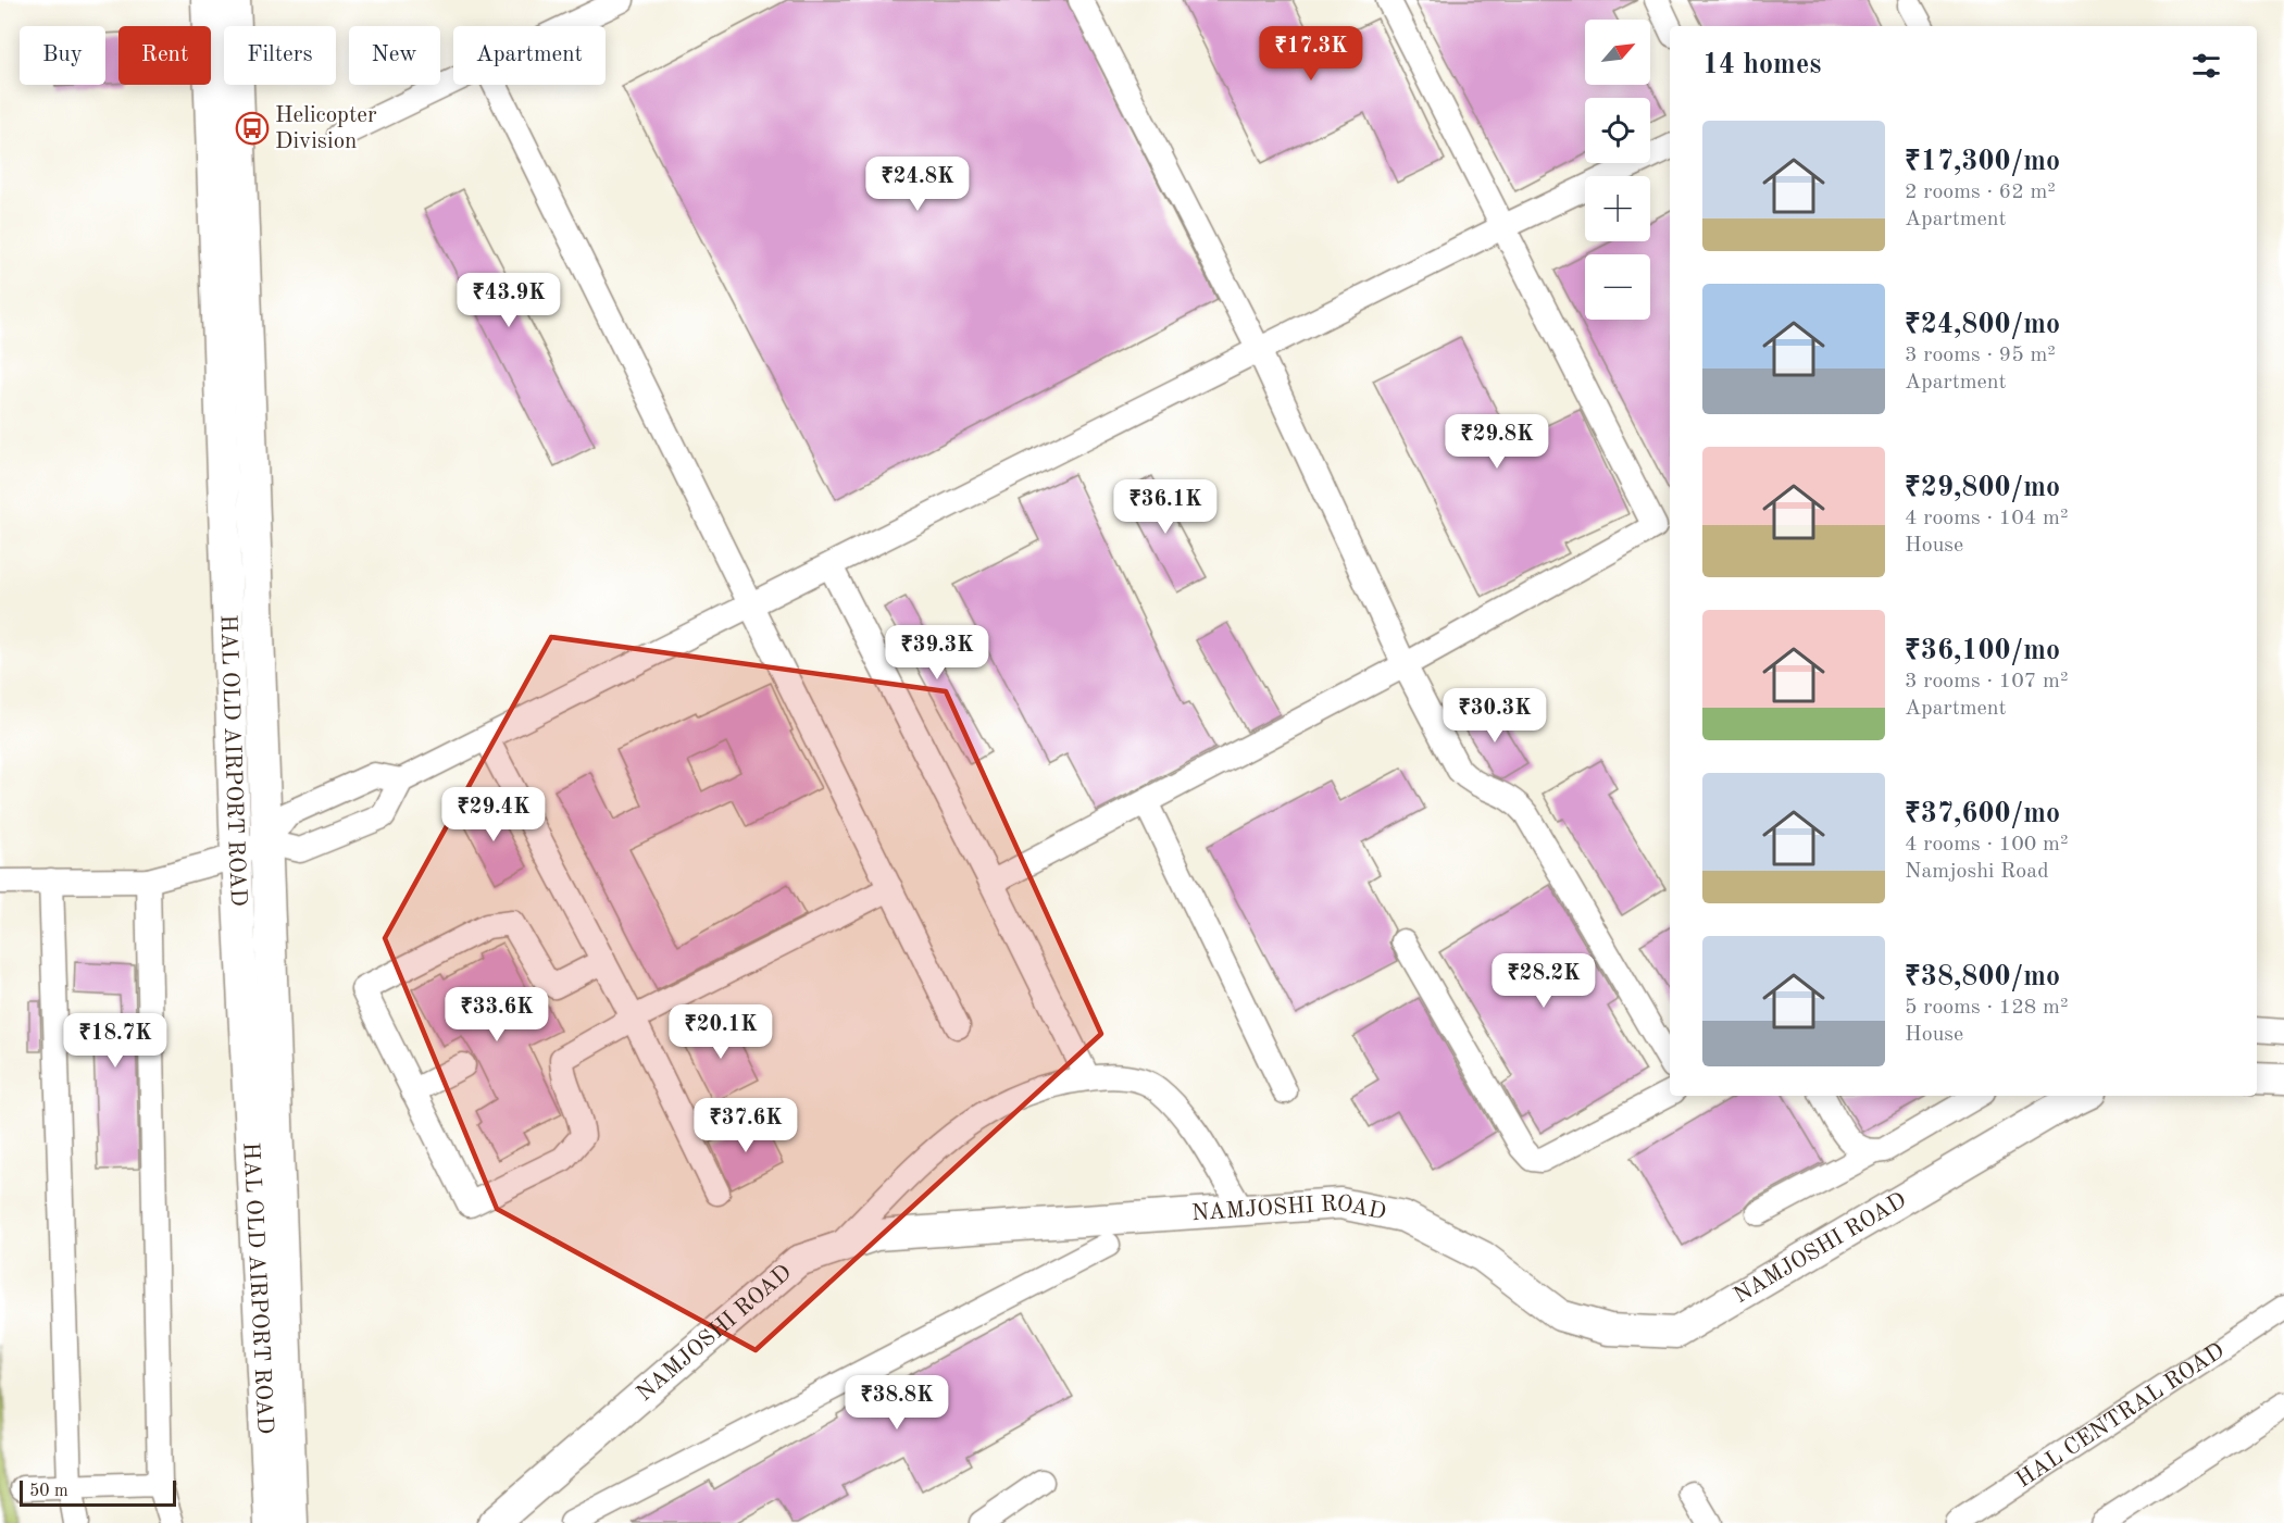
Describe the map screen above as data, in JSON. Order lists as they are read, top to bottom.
{
  "streets": {
    "main road": ["HAL OLD AIRPORT ROAD", "NAMJOSHI ROAD"],
    "street": ["HAL CENTRAL ROAD"]
  },
  "places": {
    "bus stop": ["Helicopter Division"]
  },
  "scale_bar": "50 m",
  "north": "top right",
  "page": {
    "map_buttons": ["+", "−"],
    "price": [
      "₹17.3K",
      "₹24.8K",
      "₹43.9K",
      "₹29.8K",
      "₹36.1K",
      "₹39.3K",
      "₹30.3K",
      "₹29.4K",
      "₹28.2K",
      "₹33.6K",
      "₹20.1K",
      "₹18.7K",
      "₹37.6K",
      "₹38.8K"
    ],
    "chip": [
      "Buy",
      "Rent",
      "Filters",
      "New",
      "Apartment"
    ],
    "heading": "14 homes",
    "list": [
      {
        "name": "₹17,300/mo",
        "note": "2 rooms · 62 m² · Apartment"
      },
      {
        "name": "₹24,800/mo",
        "note": "3 rooms · 95 m² · Apartment"
      },
      {
        "name": "₹29,800/mo",
        "note": "4 rooms · 104 m² · House"
      },
      {
        "name": "₹36,100/mo",
        "note": "3 rooms · 107 m² · Apartment"
      },
      {
        "name": "₹37,600/mo",
        "note": "4 rooms · 100 m² · Namjoshi Road"
      },
      {
        "name": "₹38,800/mo",
        "note": "5 rooms · 128 m² · House"
      }
    ],
    "scale": "50 m"
  }
}
